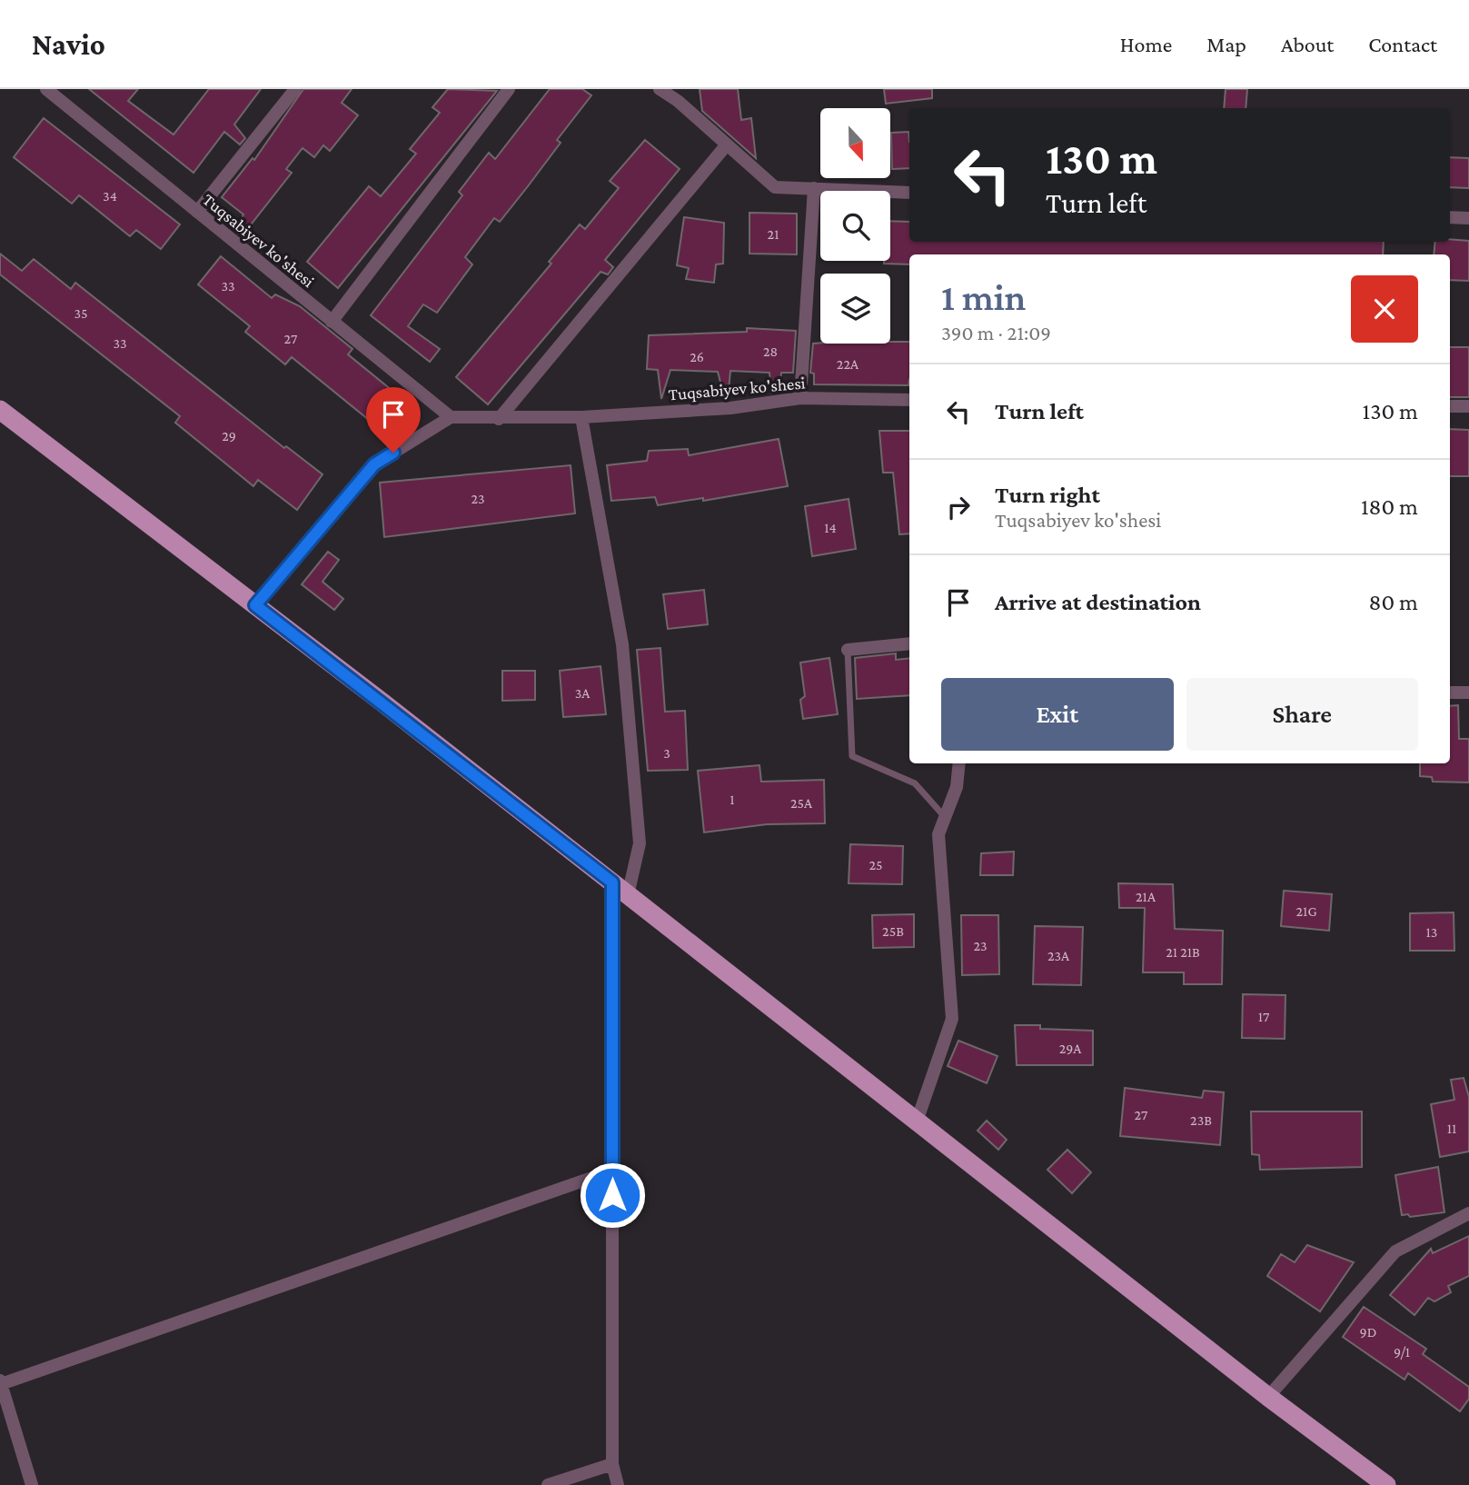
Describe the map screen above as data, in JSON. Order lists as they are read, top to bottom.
{
  "streets": {
    "street": ["Tuqsabiyev ko'shesi"]
  },
  "house_numbers": [
    "34",
    "21",
    "33",
    "35",
    "27",
    "33",
    "28",
    "26",
    "22A",
    "29",
    "23",
    "14",
    "3A",
    "3",
    "1",
    "25A",
    "25",
    "21A",
    "21G",
    "25B",
    "13",
    "23",
    "21 21B",
    "23A",
    "17",
    "29A",
    "27",
    "23B",
    "11",
    "9D",
    "9/1"
  ],
  "north": "bottom",
  "page": {
    "header": "Navio",
    "nav": [
      "Home",
      "Map",
      "About",
      "Contact"
    ],
    "turn": ["130 m", "Turn left"],
    "heading": ["1 min", "390 m · 21:09"],
    "list": [
      {
        "name": "Turn left",
        "value": "130 m"
      },
      {
        "name": "Turn right",
        "note": "Tuqsabiyev ko'shesi",
        "value": "180 m"
      },
      {
        "name": "Arrive at destination",
        "value": "80 m"
      }
    ],
    "buttons": ["Exit", "Share"]
  }
}
